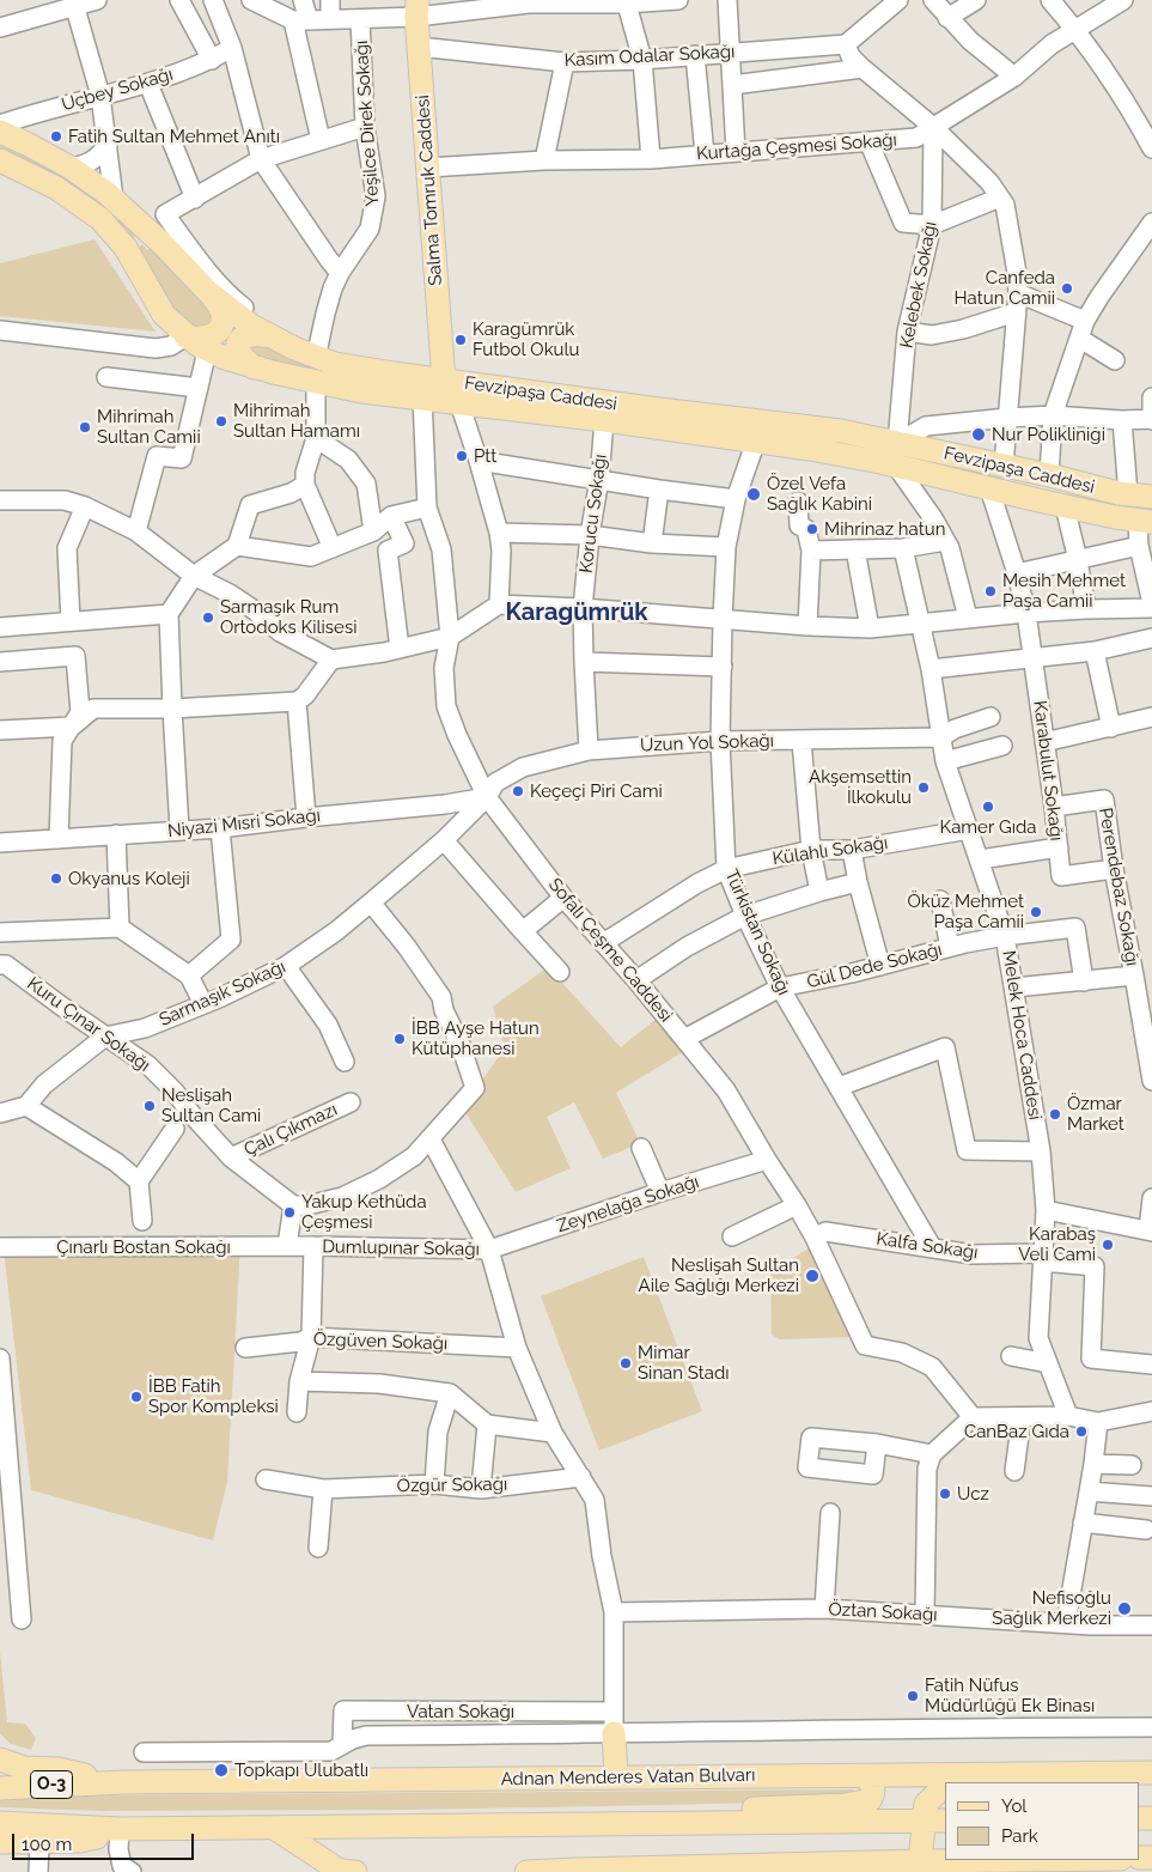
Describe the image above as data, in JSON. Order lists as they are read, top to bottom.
{
  "streets": {
    "main road": [
      "Salma Tomruk Caddesi",
      "Fevzipaşa Caddesi",
      "Adnan Menderes Vatan Bulvarı",
      "O-3"
    ],
    "street": [
      "Kasım Odalar Sokağı",
      "Uçbey Sokağı",
      "Yeşilce Direk Sokağı",
      "Kurtağa Çeşmesi Sokağı",
      "Kelebek Sokağı",
      "Korucu Sokağı",
      "Uzun Yol Sokağı",
      "Karabulut Sokağı",
      "Niyazi Mısri Sokağı",
      "Külahlı Sokağı",
      "Perendebaz Sokağı",
      "Türkistan Sokağı",
      "Sofalı Çeşme Caddesi",
      "Gül Dede Sokağı",
      "Sarmaşık Sokağı",
      "Kuru Çınar Sokağı",
      "Melek Hoca Caddesi",
      "Çalı Çıkmazı",
      "Zeynelağa Sokağı",
      "Kalfa Sokağı",
      "Çınarlı Bostan Sokağı",
      "Dumlupınar Sokağı",
      "Özgüven Sokağı",
      "Özgür Sokağı",
      "Öztan Sokağı",
      "Vatan Sokağı"
    ]
  },
  "crossings": [
    ["Kasım Odalar Sokağı", "Salma Tomruk Caddesi"],
    ["Yeşilce Direk Sokağı", "Fevzipaşa Caddesi"],
    ["Kurtağa Çeşmesi Sokağı", "Salma Tomruk Caddesi"],
    ["Kurtağa Çeşmesi Sokağı", "Kelebek Sokağı"],
    ["Salma Tomruk Caddesi", "Fevzipaşa Caddesi"],
    ["Kelebek Sokağı", "Fevzipaşa Caddesi"],
    ["Fevzipaşa Caddesi", "Korucu Sokağı"],
    ["Fevzipaşa Caddesi", "Karabulut Sokağı"],
    ["Fevzipaşa Caddesi", "Türkistan Sokağı"],
    ["Fevzipaşa Caddesi", "Sofalı Çeşme Caddesi"],
    ["Korucu Sokağı", "Uzun Yol Sokağı"],
    ["Uzun Yol Sokağı", "Niyazi Mısri Sokağı"],
    ["Uzun Yol Sokağı", "Türkistan Sokağı"],
    ["Uzun Yol Sokağı", "Sofalı Çeşme Caddesi"],
    ["Uzun Yol Sokağı", "Sarmaşık Sokağı"],
    ["Uzun Yol Sokağı", "Melek Hoca Caddesi"],
    ["Karabulut Sokağı", "Perendebaz Sokağı"],
    ["Niyazi Mısri Sokağı", "Sofalı Çeşme Caddesi"],
    ["Niyazi Mısri Sokağı", "Sarmaşık Sokağı"],
    ["Külahlı Sokağı", "Türkistan Sokağı"],
    ["Külahlı Sokağı", "Sofalı Çeşme Caddesi"],
    ["Külahlı Sokağı", "Melek Hoca Caddesi"],
    ["Perendebaz Sokağı", "Gül Dede Sokağı"],
    ["Perendebaz Sokağı", "Melek Hoca Caddesi"],
    ["Türkistan Sokağı", "Gül Dede Sokağı"],
    ["Türkistan Sokağı", "Kalfa Sokağı"],
    ["Sofalı Çeşme Caddesi", "Gül Dede Sokağı"],
    ["Sofalı Çeşme Caddesi", "Sarmaşık Sokağı"],
    ["Sofalı Çeşme Caddesi", "Zeynelağa Sokağı"],
    ["Sofalı Çeşme Caddesi", "Kalfa Sokağı"],
    ["Gül Dede Sokağı", "Melek Hoca Caddesi"],
    ["Sarmaşık Sokağı", "Kuru Çınar Sokağı"],
    ["Kuru Çınar Sokağı", "Çalı Çıkmazı"],
    ["Melek Hoca Caddesi", "Kalfa Sokağı"],
    ["Zeynelağa Sokağı", "Dumlupınar Sokağı"],
    ["Çınarlı Bostan Sokağı", "Dumlupınar Sokağı"],
    ["Adnan Menderes Vatan Bulvarı", "O-3"]
  ],
  "districts": ["Karagümrük"],
  "places": [
    "Fatih Sultan Mehmet Anıtı",
    "Canfeda Hatun Camii",
    "Karagümrük Futbol Okulu",
    "Mihrimah Sultan Hamamı",
    "Mihrimah Sultan Camii",
    "Nur Polikliniği",
    "Ptt",
    "Özel Vefa Sağlık Kabini",
    "Mihrinaz hatun",
    "Mesih Mehmet Paşa Camii",
    "Sarmaşık Rum Ortodoks Kilisesi",
    "Akşemsettin İlkokulu",
    "Keçeçi Piri Cami",
    "Kamer Gıda",
    "Okyanus Koleji",
    "Öküz Mehmet Paşa Camii",
    "İBB Ayşe Hatun Kütüphanesi",
    "Neslişah Sultan Cami",
    "Özmar Market",
    "Yakup Kethüda Çeşmesi",
    "Karabaş Veli Cami",
    "Neslişah Sultan Aile Sağlığı Merkezi",
    "Mimar Sinan Stadı",
    "İBB Fatih Spor Kompleksi",
    "CanBaz Gıda",
    "Ucz",
    "Nefisoğlu Sağlık Merkezi",
    "Fatih Nüfus Müdürlüğü Ek Binası",
    "Topkapı Ulubatlı"
  ],
  "legend": ["Yol", "Park"],
  "scale_bar": "100 m"
}
